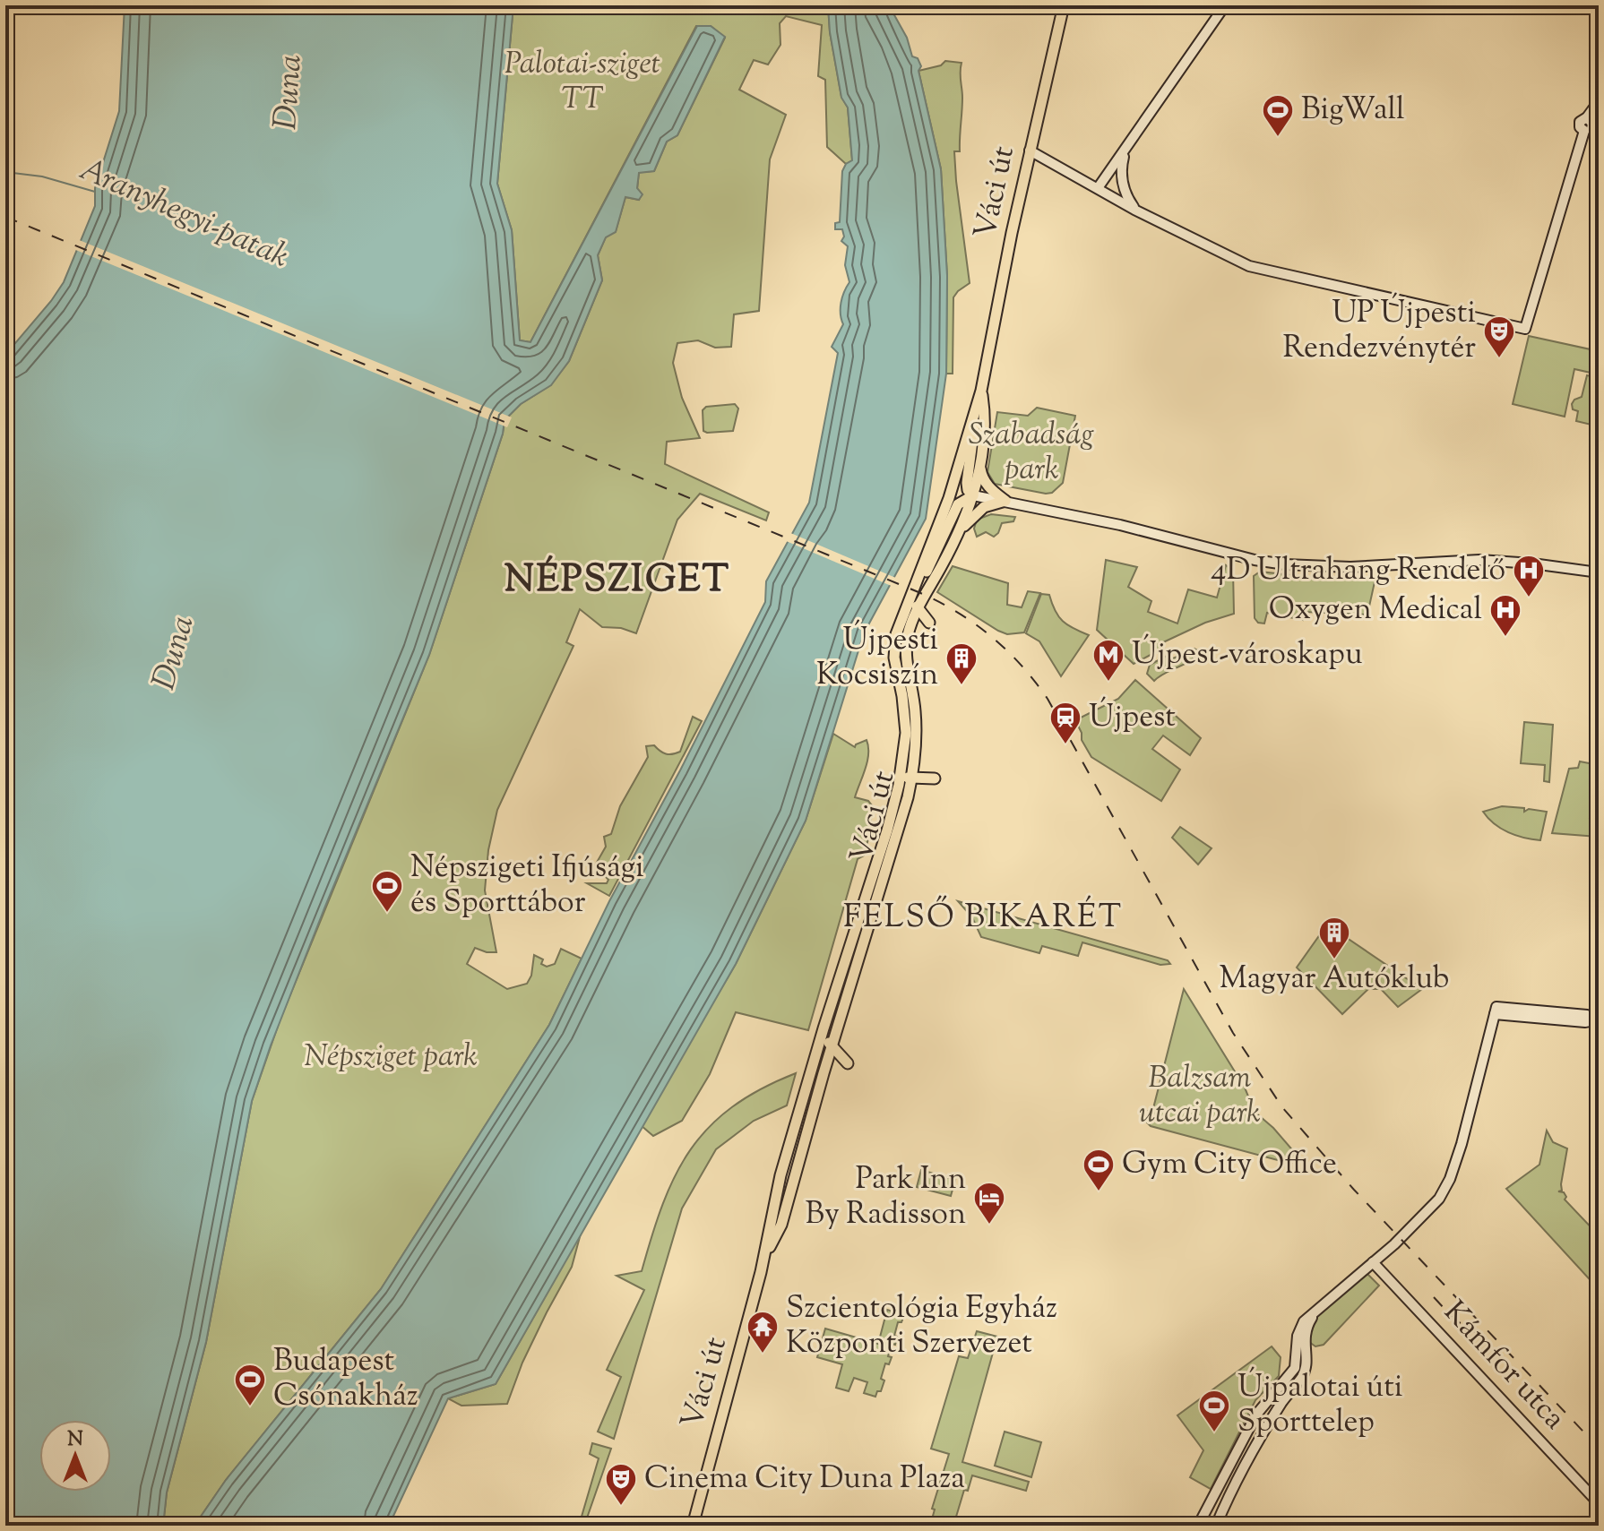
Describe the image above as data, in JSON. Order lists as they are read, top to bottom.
{
  "streets": {
    "main road": ["Váci út"],
    "street": ["Kámfor utca"]
  },
  "districts": ["NÉPSZIGET", "FELSŐ BIKARÉT"],
  "water": ["Duna", "Aranyhegyi-patak"],
  "parks": [
    "Palotai-sziget TT",
    "Szabadság park",
    "Népsziget park",
    "Balzsam utcai park"
  ],
  "places": {
    "sports": [
      "BigWall",
      "Népszigeti Ifjúsági és Sporttábor",
      "Gym City Office",
      "Budapest Csónakház",
      "Újpalotai úti Sporttelep"
    ],
    "theatre": ["UP Újpesti Rendezvénytér", "Cinema City Duna Plaza"],
    "hospital": ["4D Ultrahang Rendelő", "Oxygen Medical"],
    "metro station": ["Újpest-városkapu"],
    "building": ["Újpesti Kocsiszín", "Magyar Autóklub"],
    "station": ["Újpest"],
    "hotel": ["Park Inn By Radisson"],
    "temple": ["Szcientológia Egyház Központi Szervezet"]
  },
  "north": "top"
}
